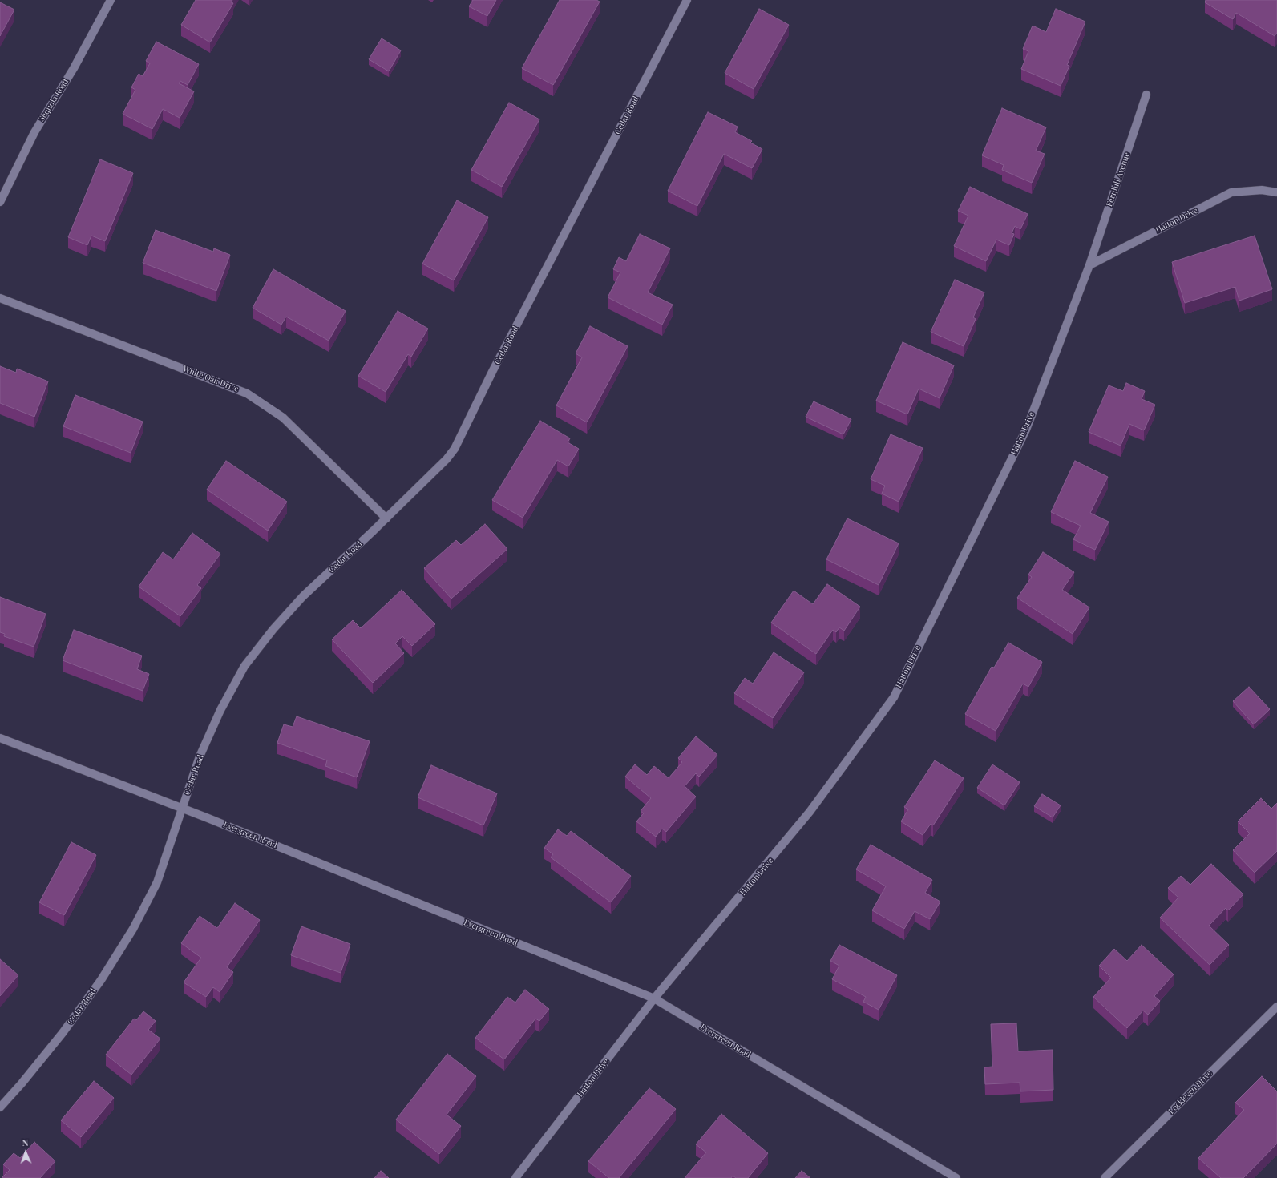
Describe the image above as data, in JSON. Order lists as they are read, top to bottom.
{
  "streets": {
    "street": [
      "Sequoia Road",
      "Cedar Road",
      "Fernhill Avenue",
      "Hatton Drive",
      "White Oak Drive",
      "Evergreen Road",
      "Lockleven Drive"
    ]
  },
  "crossings": [
    ["Cedar Road", "White Oak Drive"],
    ["Cedar Road", "Evergreen Road"],
    ["Fernhill Avenue", "Hatton Drive"],
    ["Hatton Drive", "Evergreen Road"]
  ],
  "north": "top"
}
